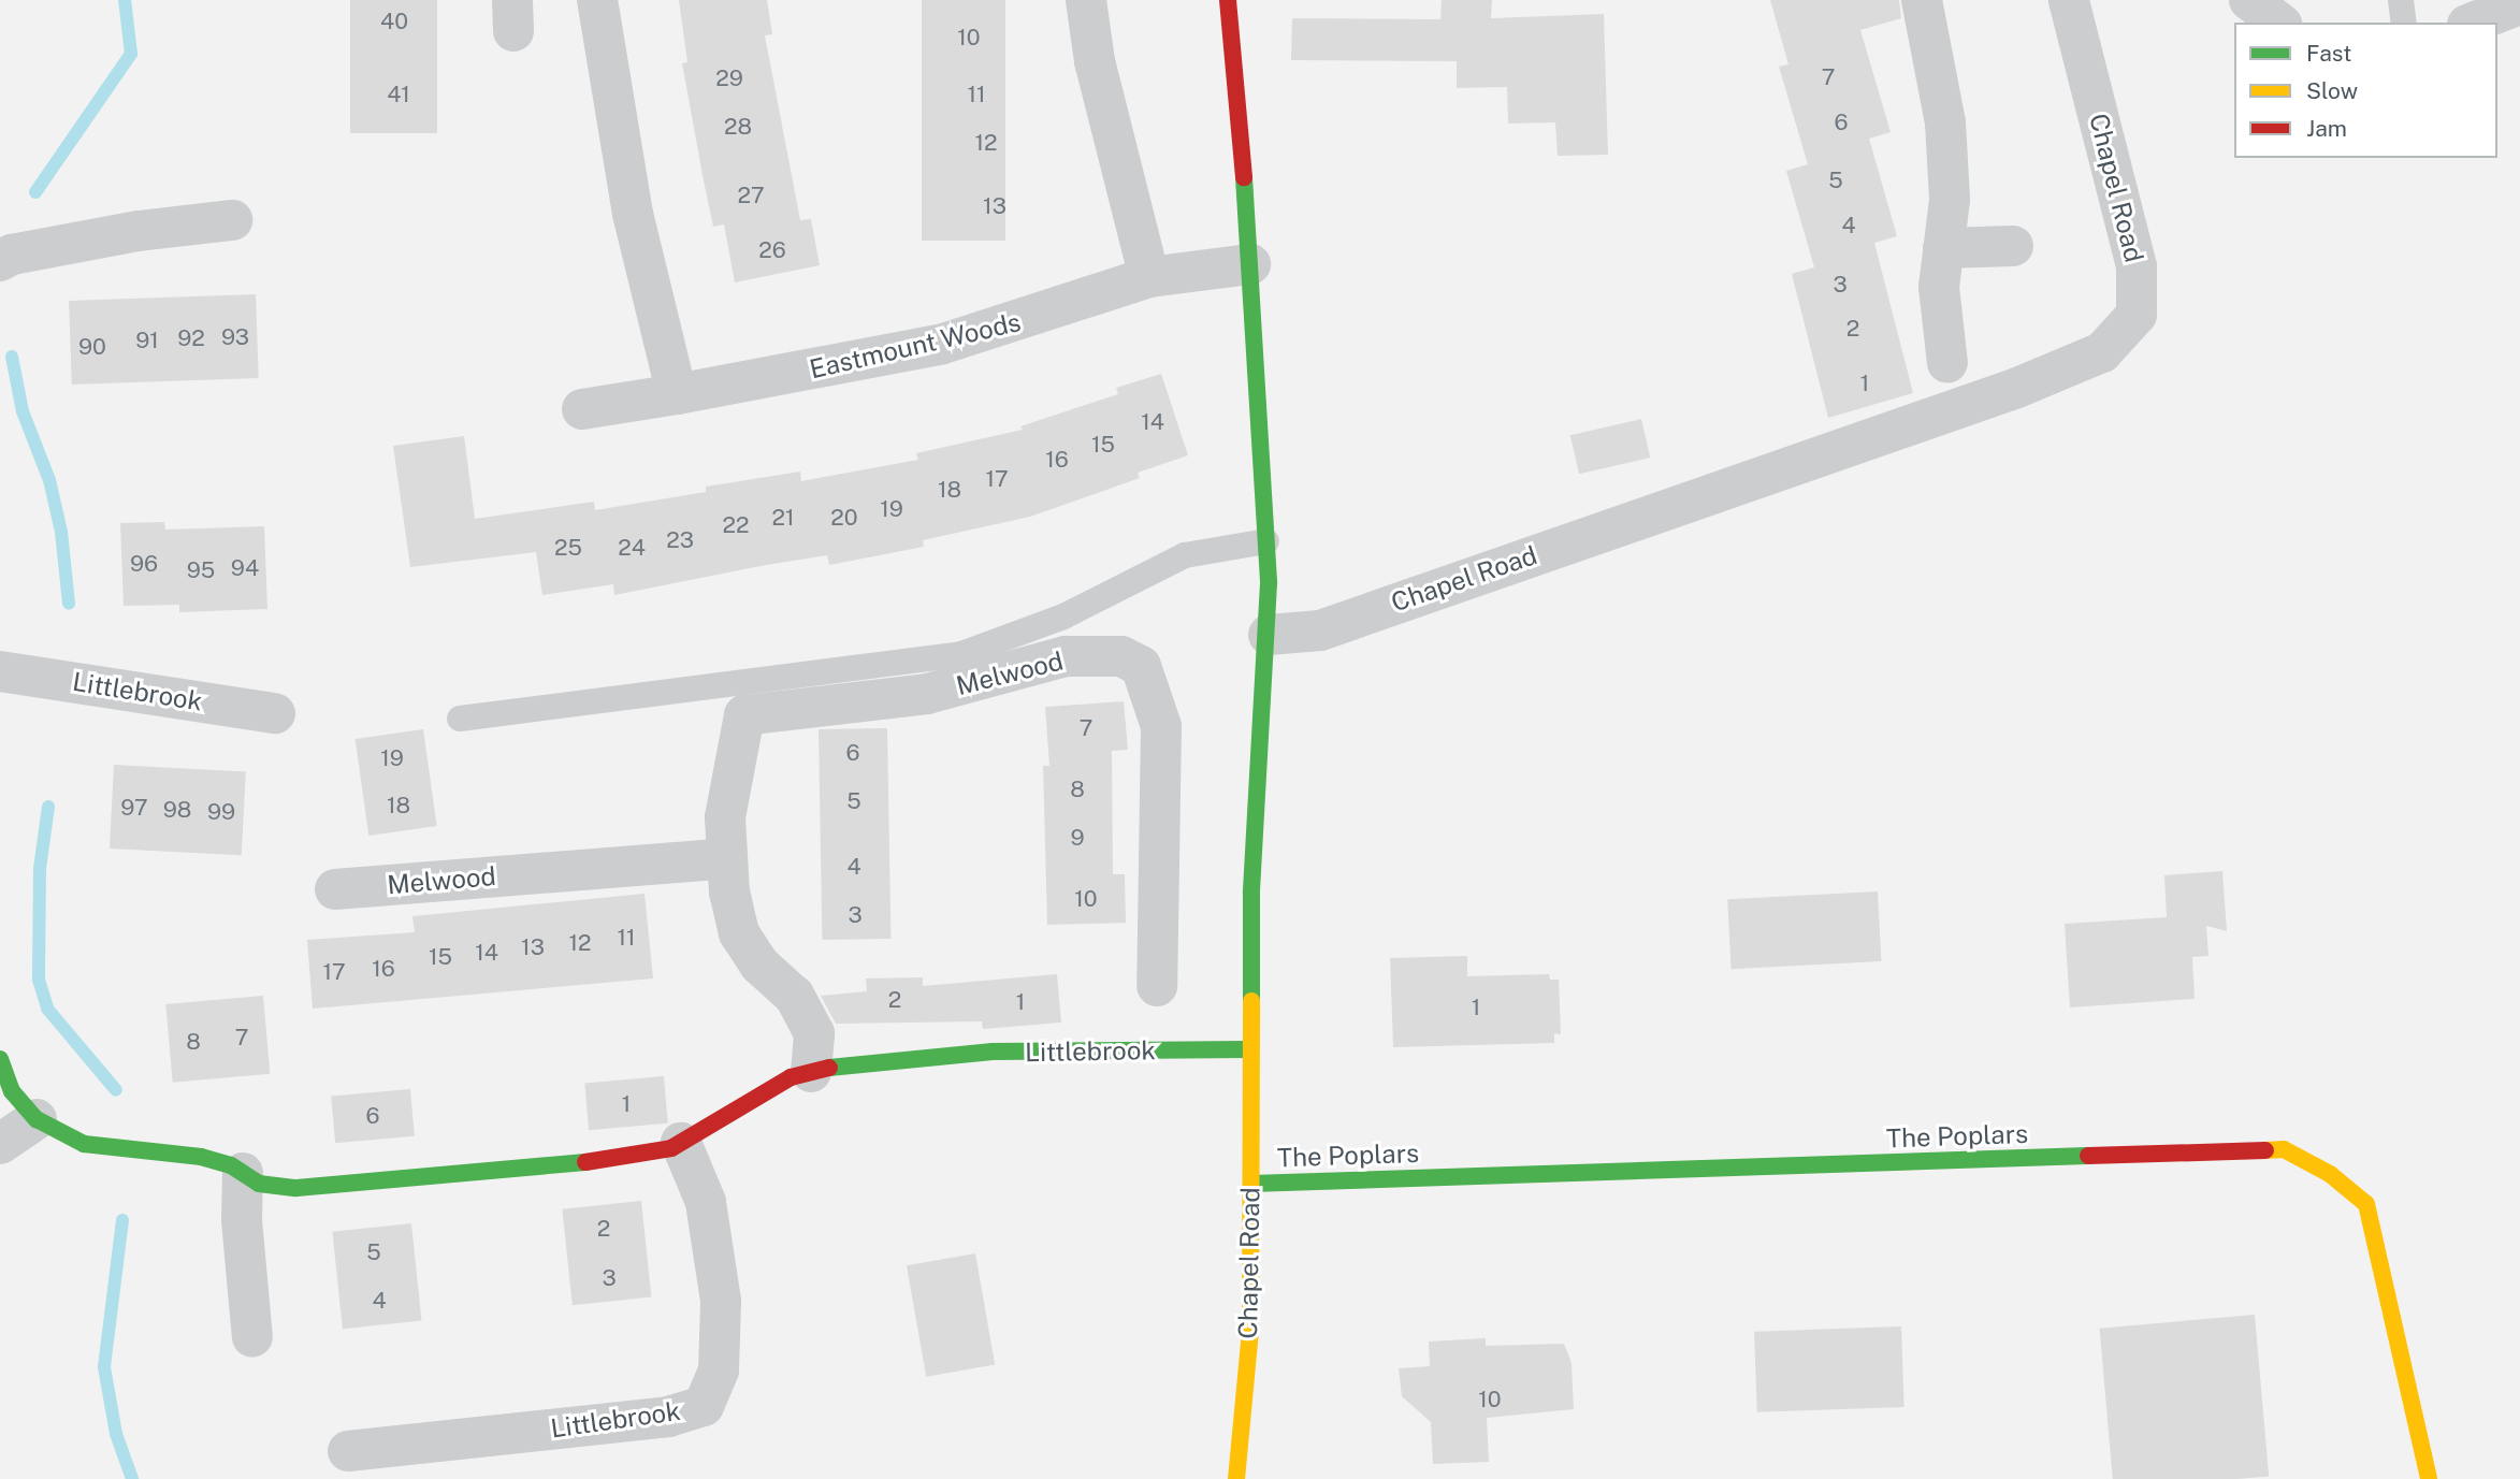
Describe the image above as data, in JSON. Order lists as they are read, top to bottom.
{
  "streets": {
    "street": [
      "Chapel Road",
      "Eastmount Woods",
      "Melwood",
      "Littlebrook",
      "The Poplars"
    ]
  },
  "crossings": [
    ["Chapel Road", "Littlebrook"],
    ["Chapel Road", "The Poplars"],
    ["Melwood", "Littlebrook"]
  ],
  "house_numbers": [
    "40",
    "10",
    "7",
    "29",
    "41",
    "11",
    "6",
    "28",
    "12",
    "5",
    "27",
    "13",
    "4",
    "26",
    "3",
    "2",
    "93",
    "92",
    "91",
    "90",
    "1",
    "14",
    "15",
    "16",
    "17",
    "18",
    "19",
    "21",
    "20",
    "22",
    "23",
    "25",
    "24",
    "96",
    "94",
    "95",
    "7",
    "6",
    "19",
    "8",
    "5",
    "18",
    "97",
    "98",
    "99",
    "9",
    "4",
    "10",
    "3",
    "11",
    "12",
    "13",
    "14",
    "15",
    "16",
    "17",
    "2",
    "1",
    "1",
    "7",
    "8",
    "1",
    "6",
    "2",
    "5",
    "3",
    "4",
    "10"
  ],
  "legend": ["Fast", "Slow", "Jam"]
}
